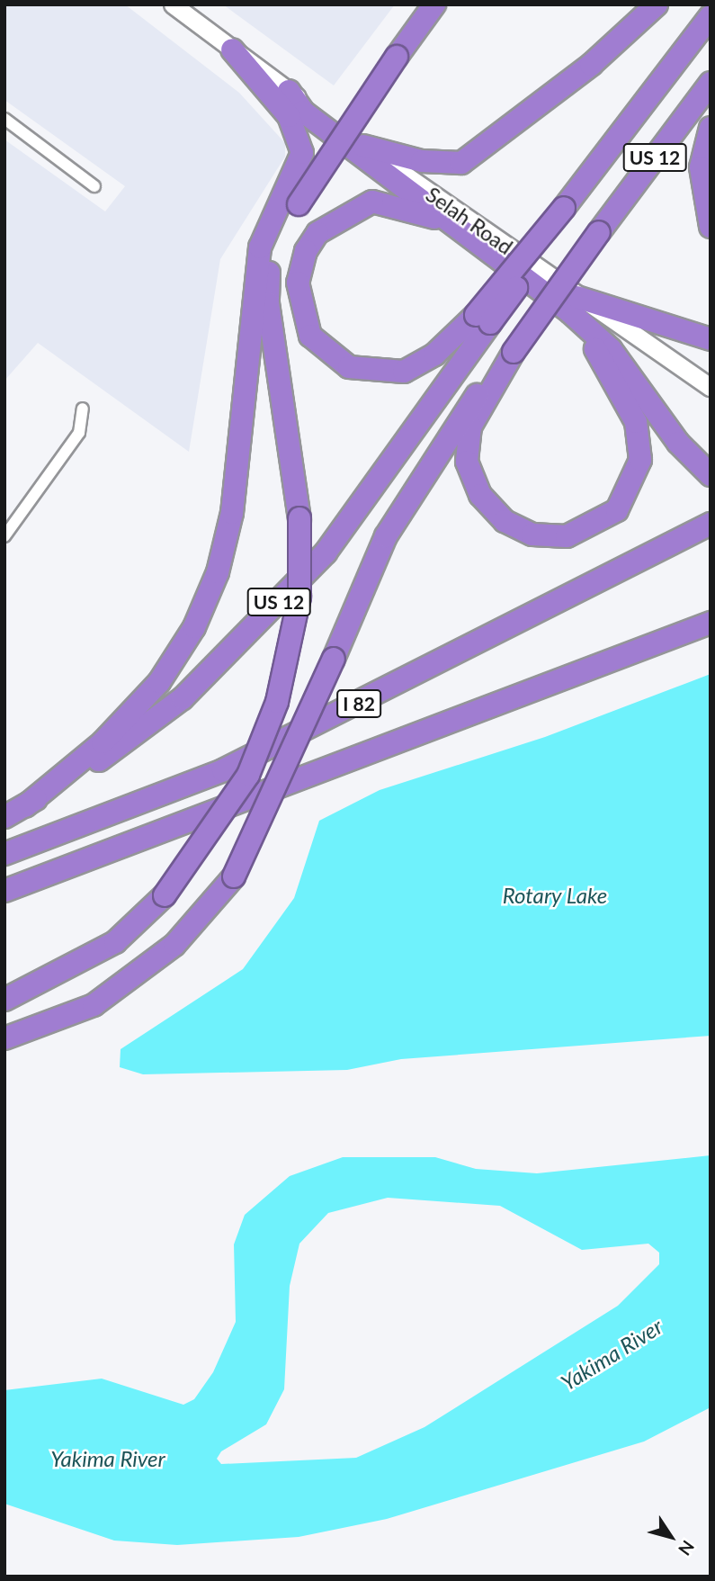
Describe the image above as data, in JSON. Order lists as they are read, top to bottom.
{
  "streets": {
    "highway": ["US 12", "I 82"],
    "main road": ["Selah Road"]
  },
  "water": ["Rotary Lake", "Yakima River"],
  "north": "bottom right"
}
